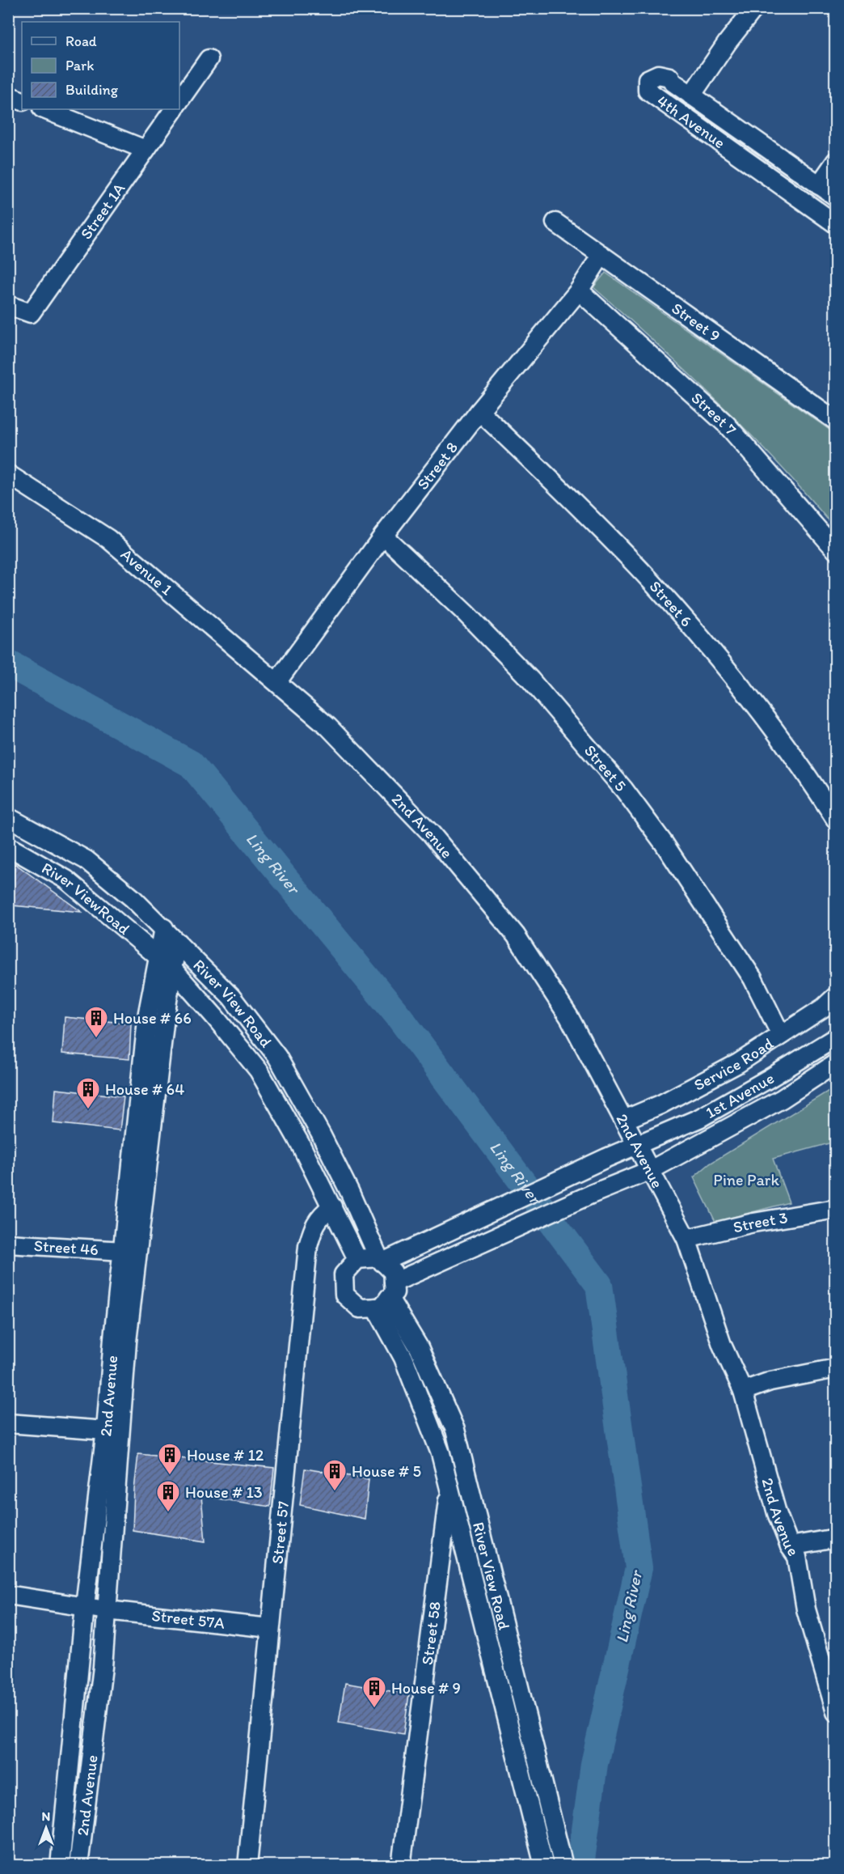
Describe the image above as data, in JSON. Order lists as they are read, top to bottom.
{
  "streets": {
    "street": [
      "4th Avenue",
      "Street 1A",
      "Street 9",
      "Street 7",
      "Street 8",
      "Avenue 1",
      "Street 6",
      "Street 5",
      "2nd Avenue",
      "River ViewRoad",
      "River View Road",
      "Service Road",
      "1st Avenue",
      "Street 3",
      "Street 46",
      "Street 57",
      "Street 57A",
      "Street 58"
    ]
  },
  "crossings": [
    ["Street 9", "Street 8"],
    ["Street 7", "Street 8"],
    ["Street 8", "Avenue 1"],
    ["Street 8", "Street 6"],
    ["Street 8", "Street 5"],
    ["Street 8", "2nd Avenue"],
    ["Avenue 1", "2nd Avenue"],
    ["Street 5", "Service Road"],
    ["2nd Avenue", "River ViewRoad"],
    ["2nd Avenue", "River View Road"],
    ["2nd Avenue", "Service Road"],
    ["2nd Avenue", "1st Avenue"],
    ["2nd Avenue", "Street 3"],
    ["2nd Avenue", "Street 46"],
    ["2nd Avenue", "Street 57A"],
    ["River ViewRoad", "River View Road"],
    ["River View Road", "1st Avenue"],
    ["River View Road", "Street 57"],
    ["River View Road", "Street 58"],
    ["Street 57", "Street 57A"]
  ],
  "water": ["Ling River"],
  "parks": ["Pine Park"],
  "places": {
    "building": [
      "House # 66",
      "House # 64",
      "House # 12",
      "House # 5",
      "House # 13",
      "House # 9"
    ]
  },
  "legend": ["Road", "Park", "Building"],
  "north": "top"
}
